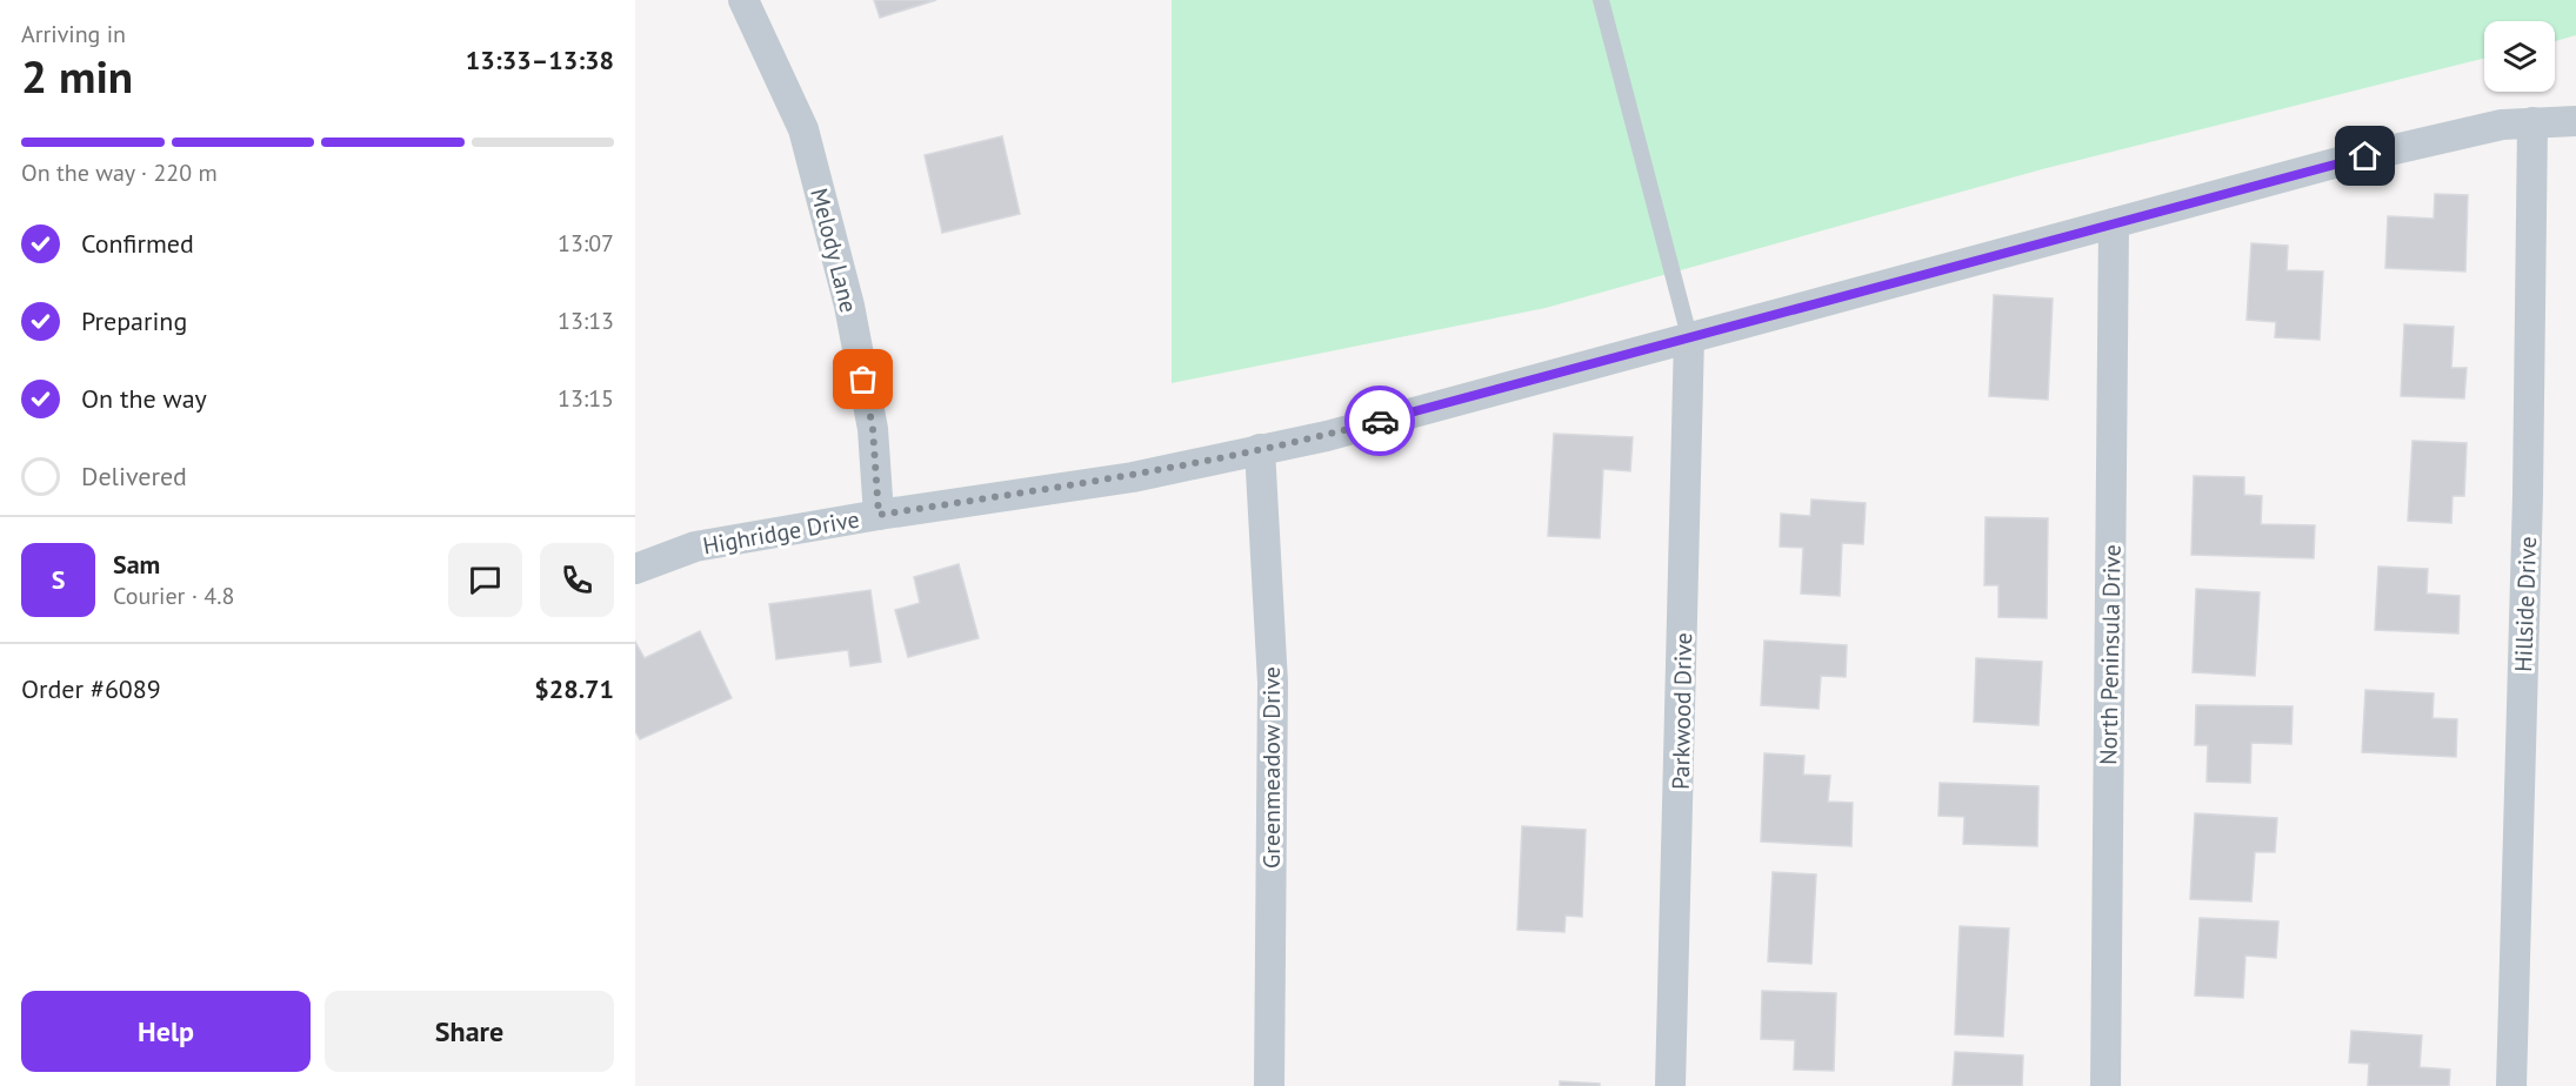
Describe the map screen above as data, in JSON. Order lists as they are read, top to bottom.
{
  "streets": {
    "street": [
      "Melody Lane",
      "Highridge Drive",
      "Hillside Drive",
      "North Peninsula Drive",
      "Parkwood Drive",
      "Greenmeadow Drive"
    ]
  },
  "crossings": [
    ["Melody Lane", "Highridge Drive"],
    ["Highridge Drive", "Hillside Drive"],
    ["Highridge Drive", "North Peninsula Drive"],
    ["Highridge Drive", "Parkwood Drive"],
    ["Highridge Drive", "Greenmeadow Drive"]
  ],
  "page": {
    "heading": ["2 min", "Arriving in", "13:33–13:38"],
    "panel": [
      "Sam",
      "Courier · 4.8",
      "Order #6089",
      "$28.71"
    ],
    "bar": "On the way · 220 m",
    "list": [
      ["Confirmed", "13:07"],
      ["Preparing", "13:13"],
      ["On the way", "13:15"],
      "Delivered"
    ],
    "round": "S",
    "buttons": ["Help", "Share"]
  }
}
